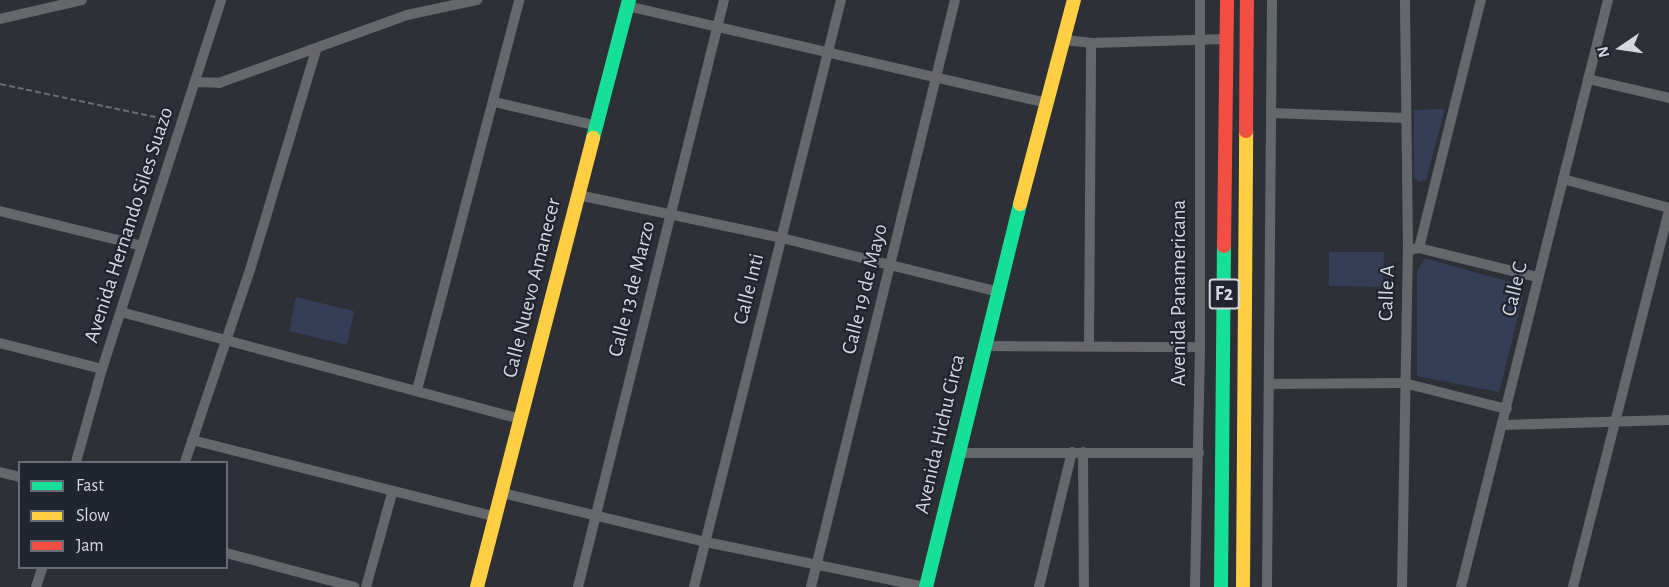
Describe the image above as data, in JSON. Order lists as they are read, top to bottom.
{
  "streets": {
    "main road": [
      "Calle Nuevo Amanecer",
      "Avenida Panamericana",
      "F2",
      "Avenida Hichu Circa"
    ],
    "street": [
      "Avenida Hernando Siles Suazo",
      "Calle 13 de Marzo",
      "Calle Inti",
      "Calle 19 de Mayo",
      "Calle C",
      "Calle A"
    ]
  },
  "legend": ["Fast", "Slow", "Jam"],
  "north": "left"
}
